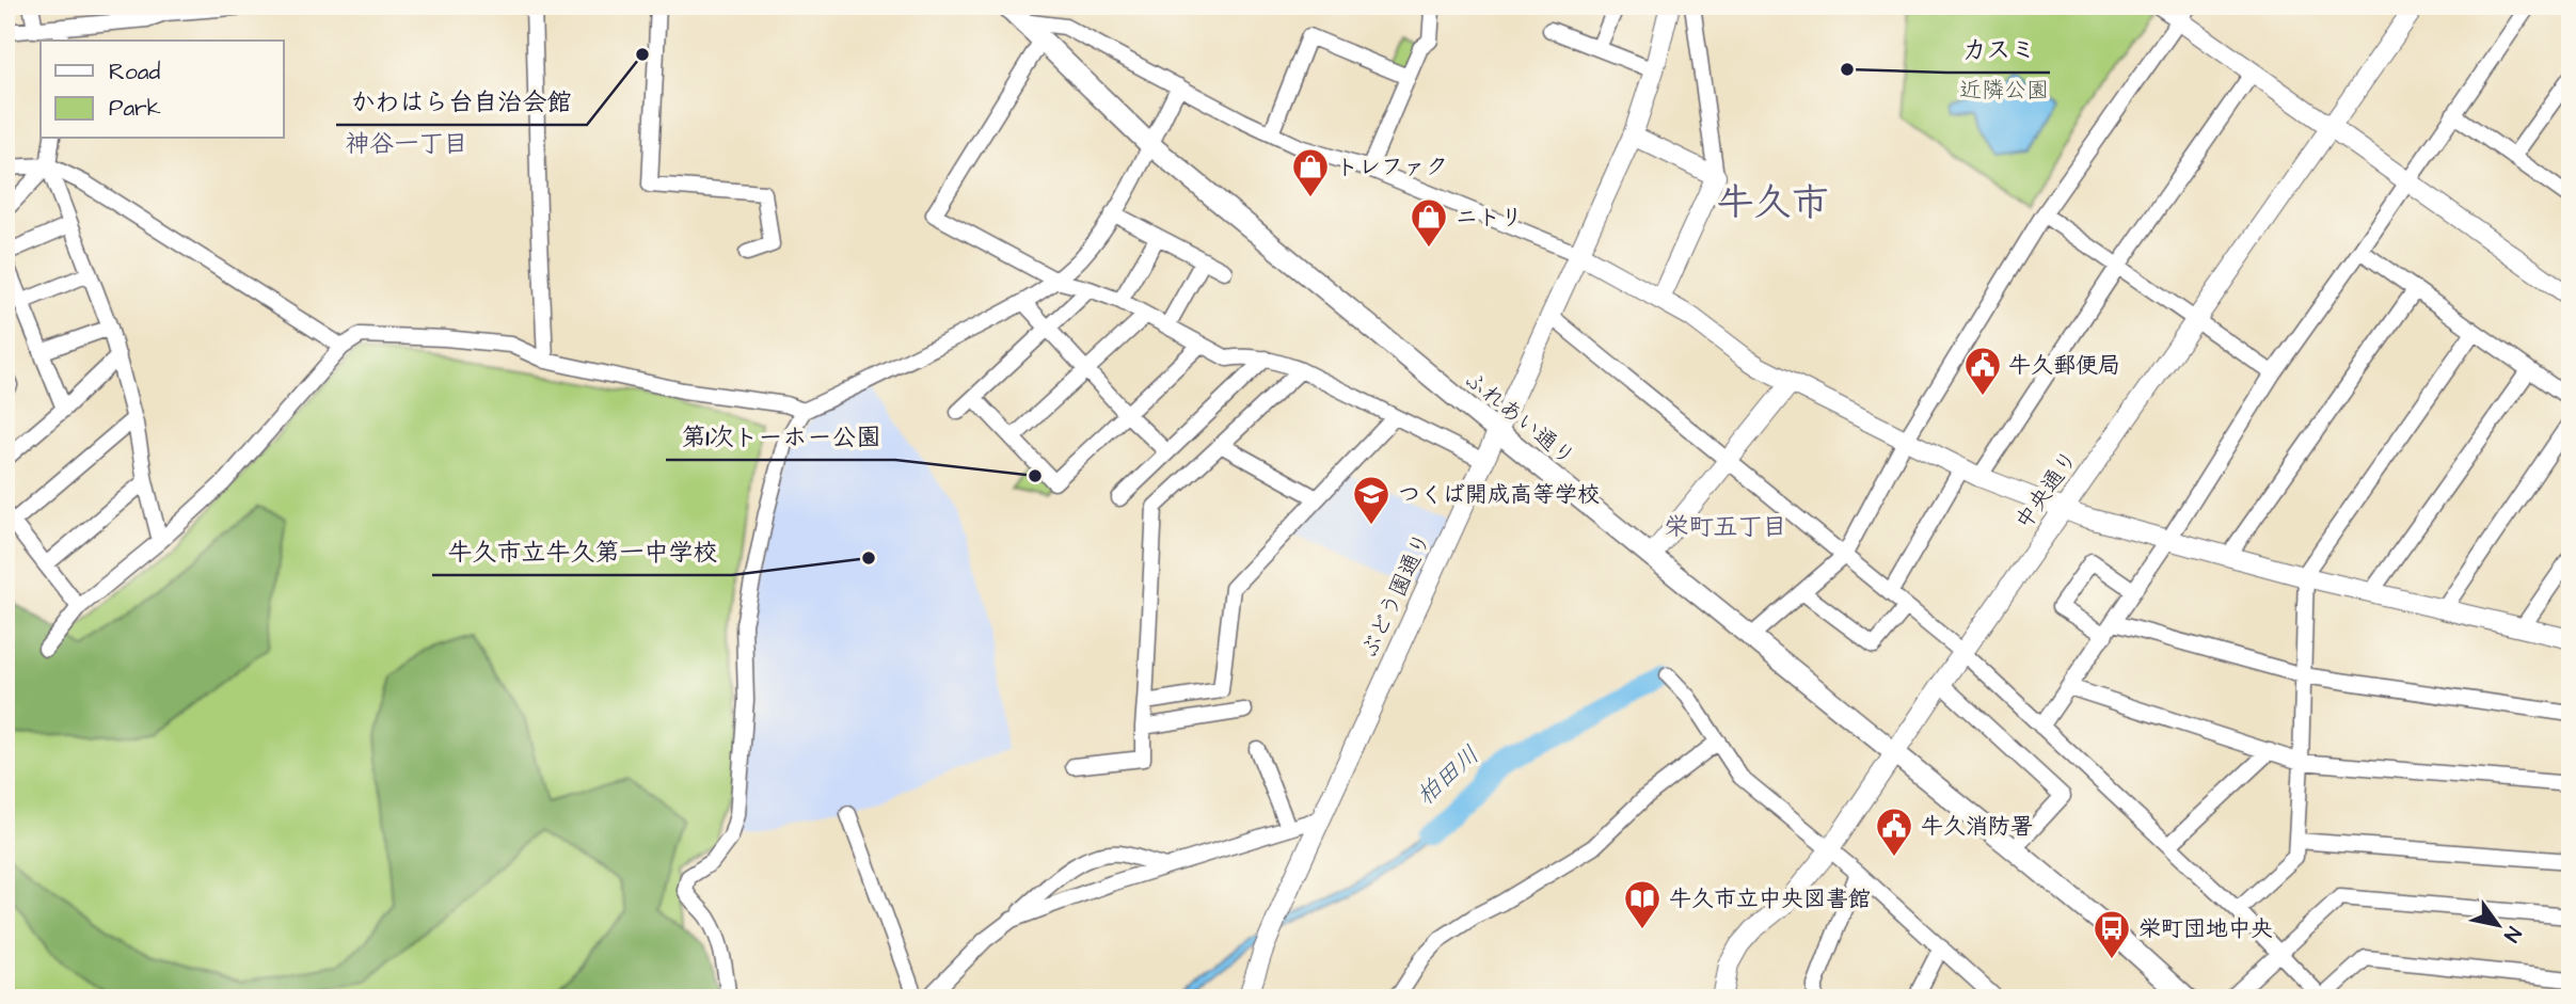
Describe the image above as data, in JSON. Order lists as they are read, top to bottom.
{
  "streets": {
    "main road": ["ふれあい通り"],
    "street": ["中央通り", "ぶどう園通り"]
  },
  "crossings": [
    ["ふれあい通り", "中央通り"],
    ["ふれあい通り", "ぶどう園通り"]
  ],
  "districts": ["神谷一丁目", "牛久市", "栄町五丁目"],
  "water": ["柏田川"],
  "parks": ["近隣公園"],
  "places": {
    "other": [
      "かわはら台自治会館",
      "カスミ",
      "第1次トーホー公園",
      "牛久市立牛久第一中学校"
    ],
    "shop": ["トレファク", "ニトリ"],
    "public building": ["牛久郵便局", "牛久消防署"],
    "school or university": ["つくば開成高等学校"],
    "library": ["牛久市立中央図書館"],
    "bus stop": ["栄町団地中央"]
  },
  "legend": ["Road", "Park"],
  "north": "bottom right"
}
